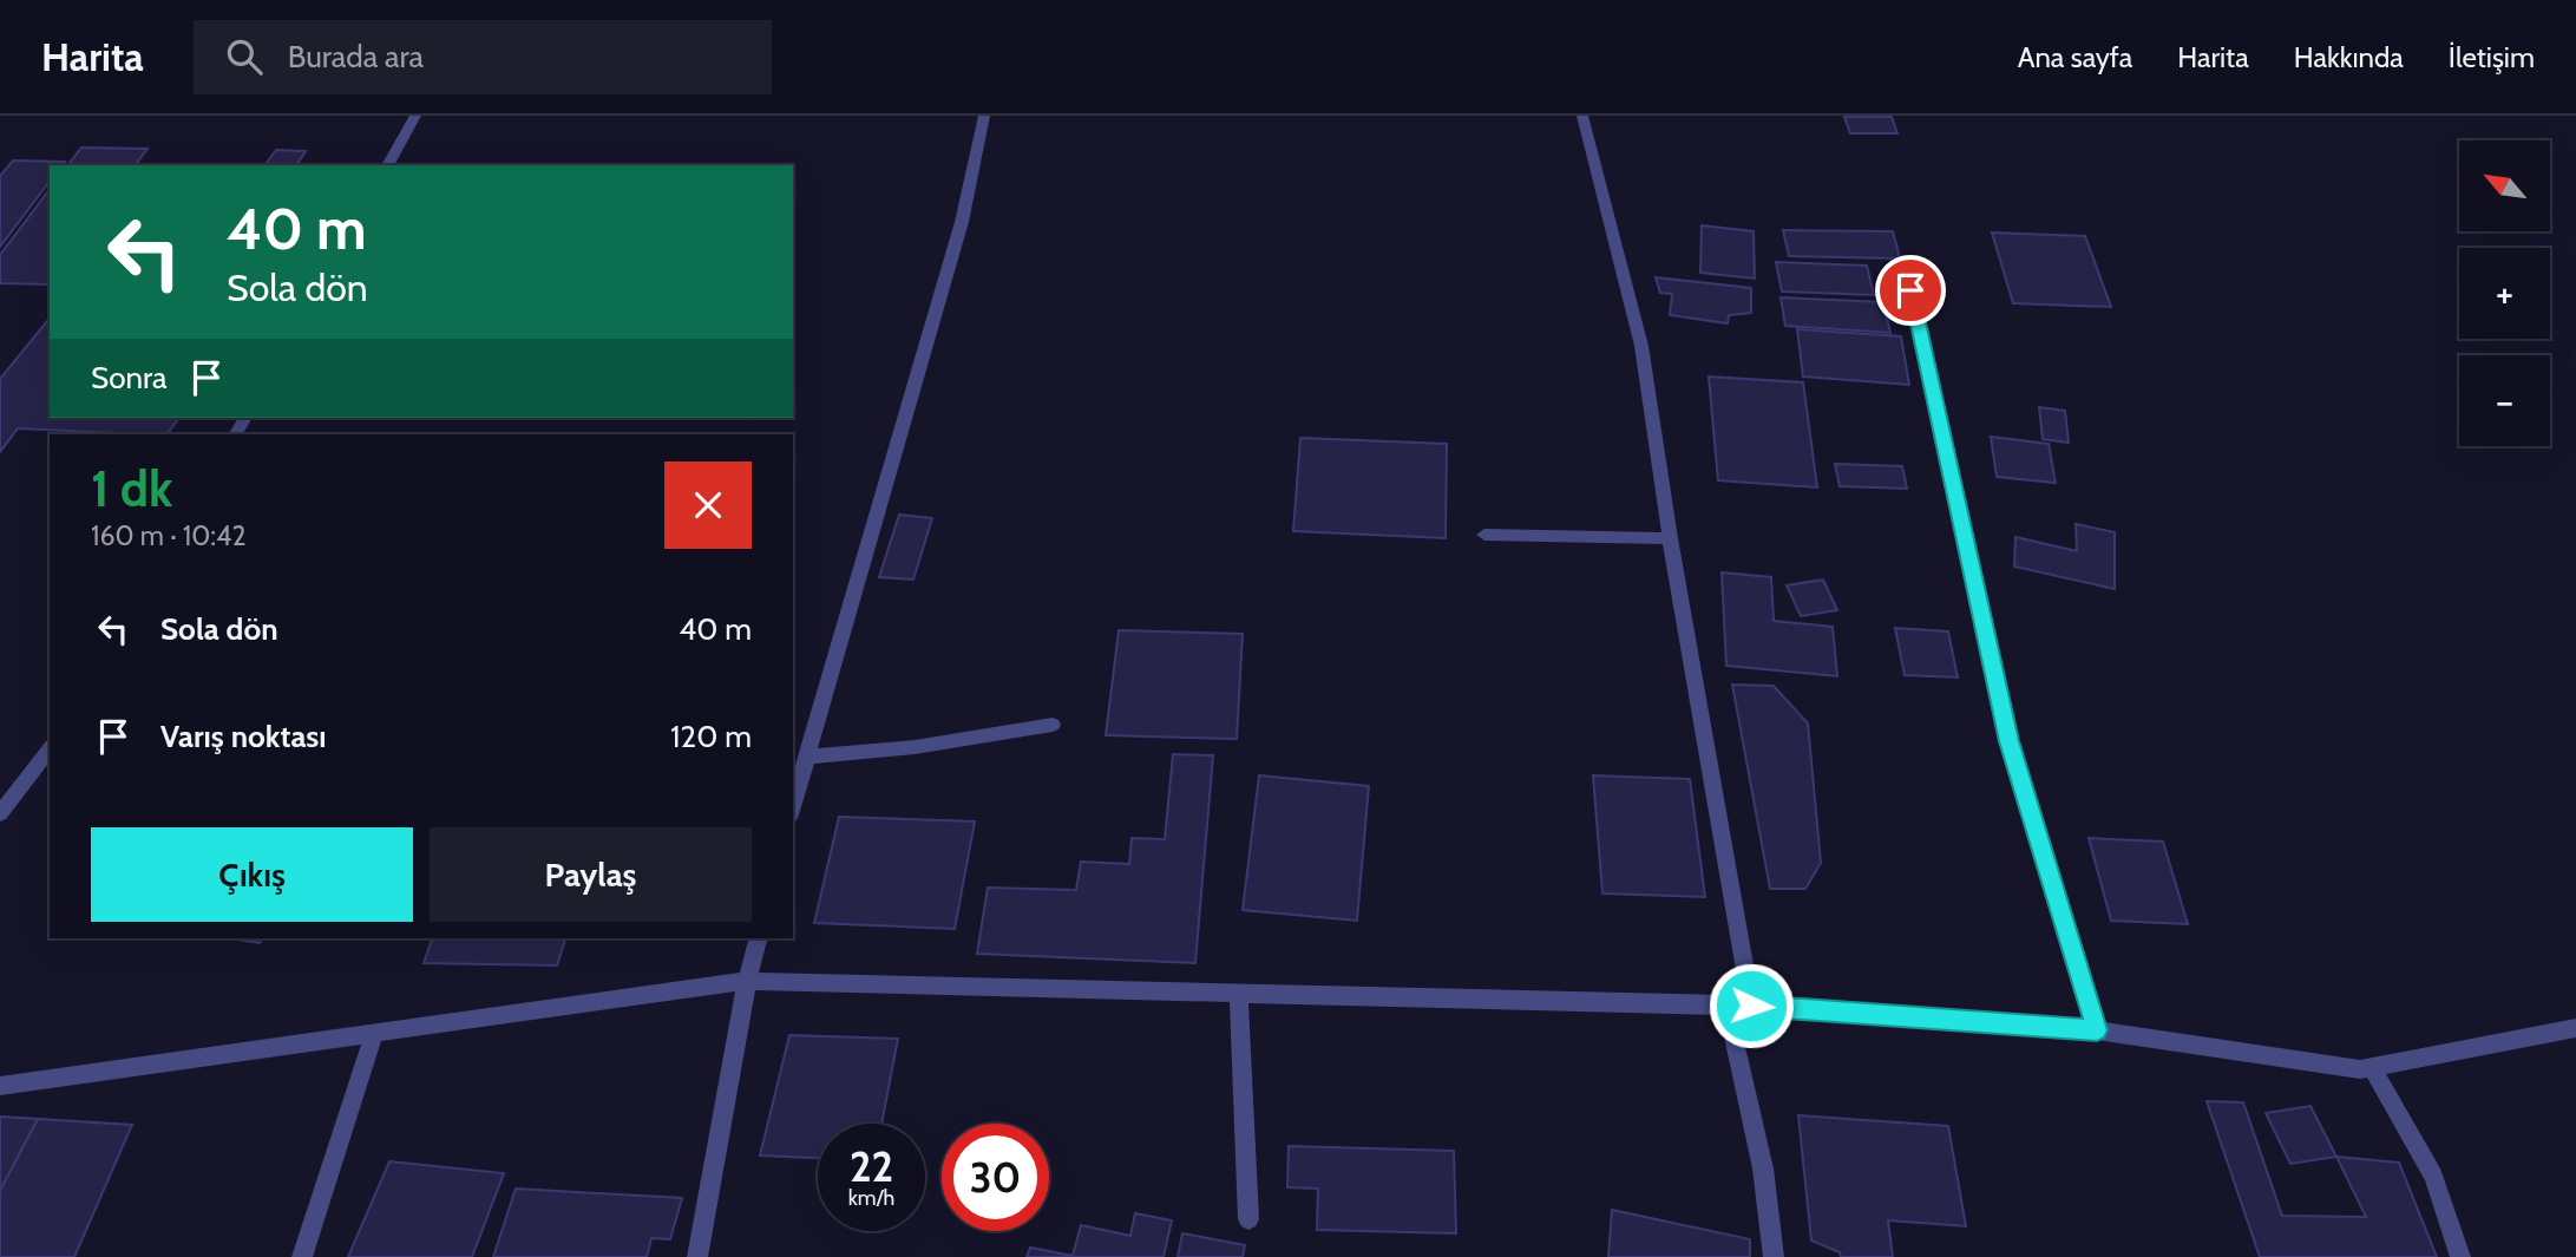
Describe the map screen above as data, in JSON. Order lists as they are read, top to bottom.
{
  "north": "top left",
  "page": {
    "header": "Harita",
    "search": "Burada ara",
    "nav": [
      "Ana sayfa",
      "Harita",
      "Hakkında",
      "İletişim"
    ],
    "map_buttons": ["+", "−"],
    "turn": ["40 m", "Sola dön"],
    "then": "Sonra",
    "heading": ["1 dk", "160 m · 10:42"],
    "list": [
      {
        "name": "Sola dön",
        "value": "40 m"
      },
      {
        "name": "Varış noktası",
        "value": "120 m"
      }
    ],
    "buttons": ["Çıkış", "Paylaş"],
    "speed": "22 km/h",
    "limit": "30"
  }
}
